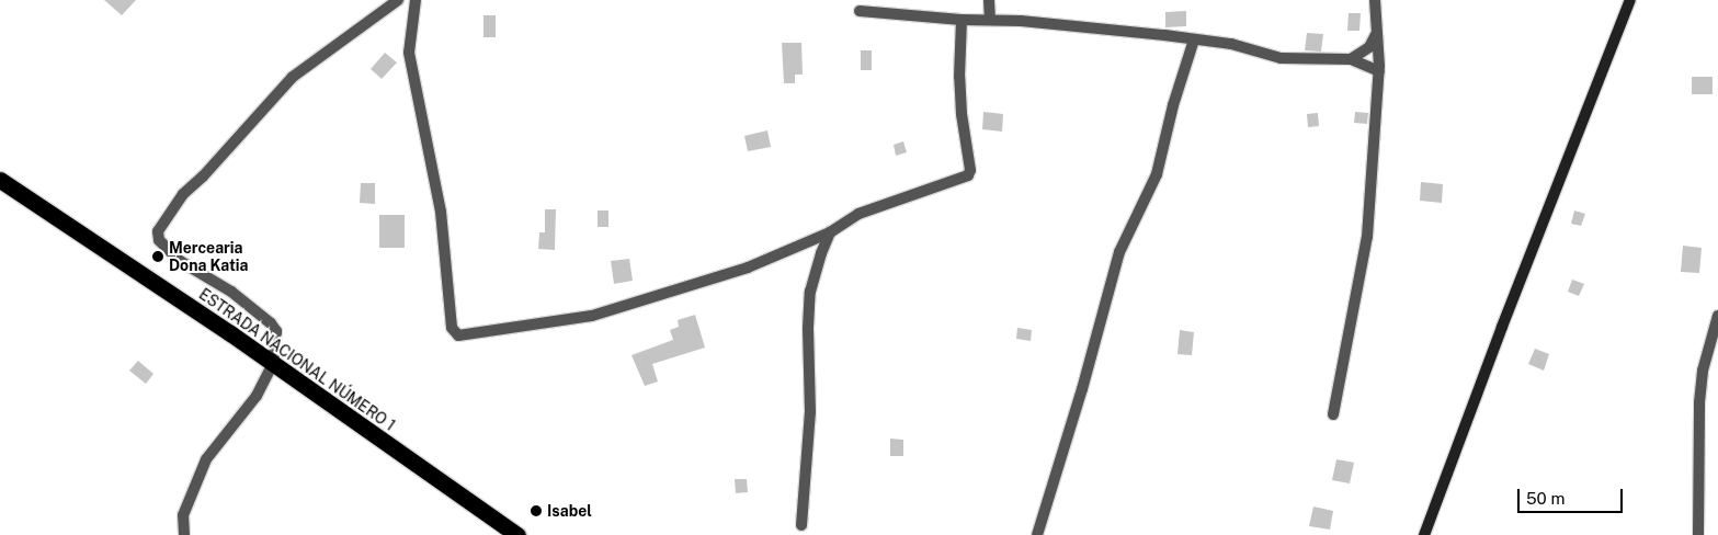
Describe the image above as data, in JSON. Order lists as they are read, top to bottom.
{
  "streets": {
    "highway": ["ESTRADA NACIONAL NÚMERO 1"]
  },
  "places": ["Mercearia Dona Katia", "Isabel"],
  "scale_bar": "50 m"
}
